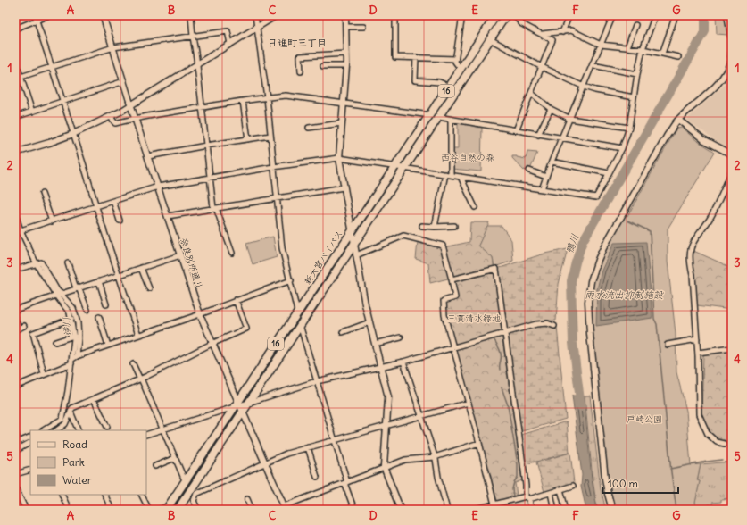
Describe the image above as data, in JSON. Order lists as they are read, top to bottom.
{
  "streets": {
    "highway": ["16", "新大宮バイパス"],
    "street": ["奈良別所通り"]
  },
  "crossings": [
    ["新大宮バイパス", "奈良別所通り"]
  ],
  "districts": ["日進町三丁目"],
  "water": ["鴨川", "雨水流出抑制施設", "逆川"],
  "parks": ["西谷自然の森", "三貫清水緑地", "戸崎公園"],
  "legend": ["Road", "Park", "Water"],
  "scale_bar": "100 m",
  "grid": {
    "columns": [
      "A",
      "B",
      "C",
      "D",
      "E",
      "F",
      "G"
    ],
    "rows": [
      "1",
      "2",
      "3",
      "4",
      "5"
    ]
  }
}
